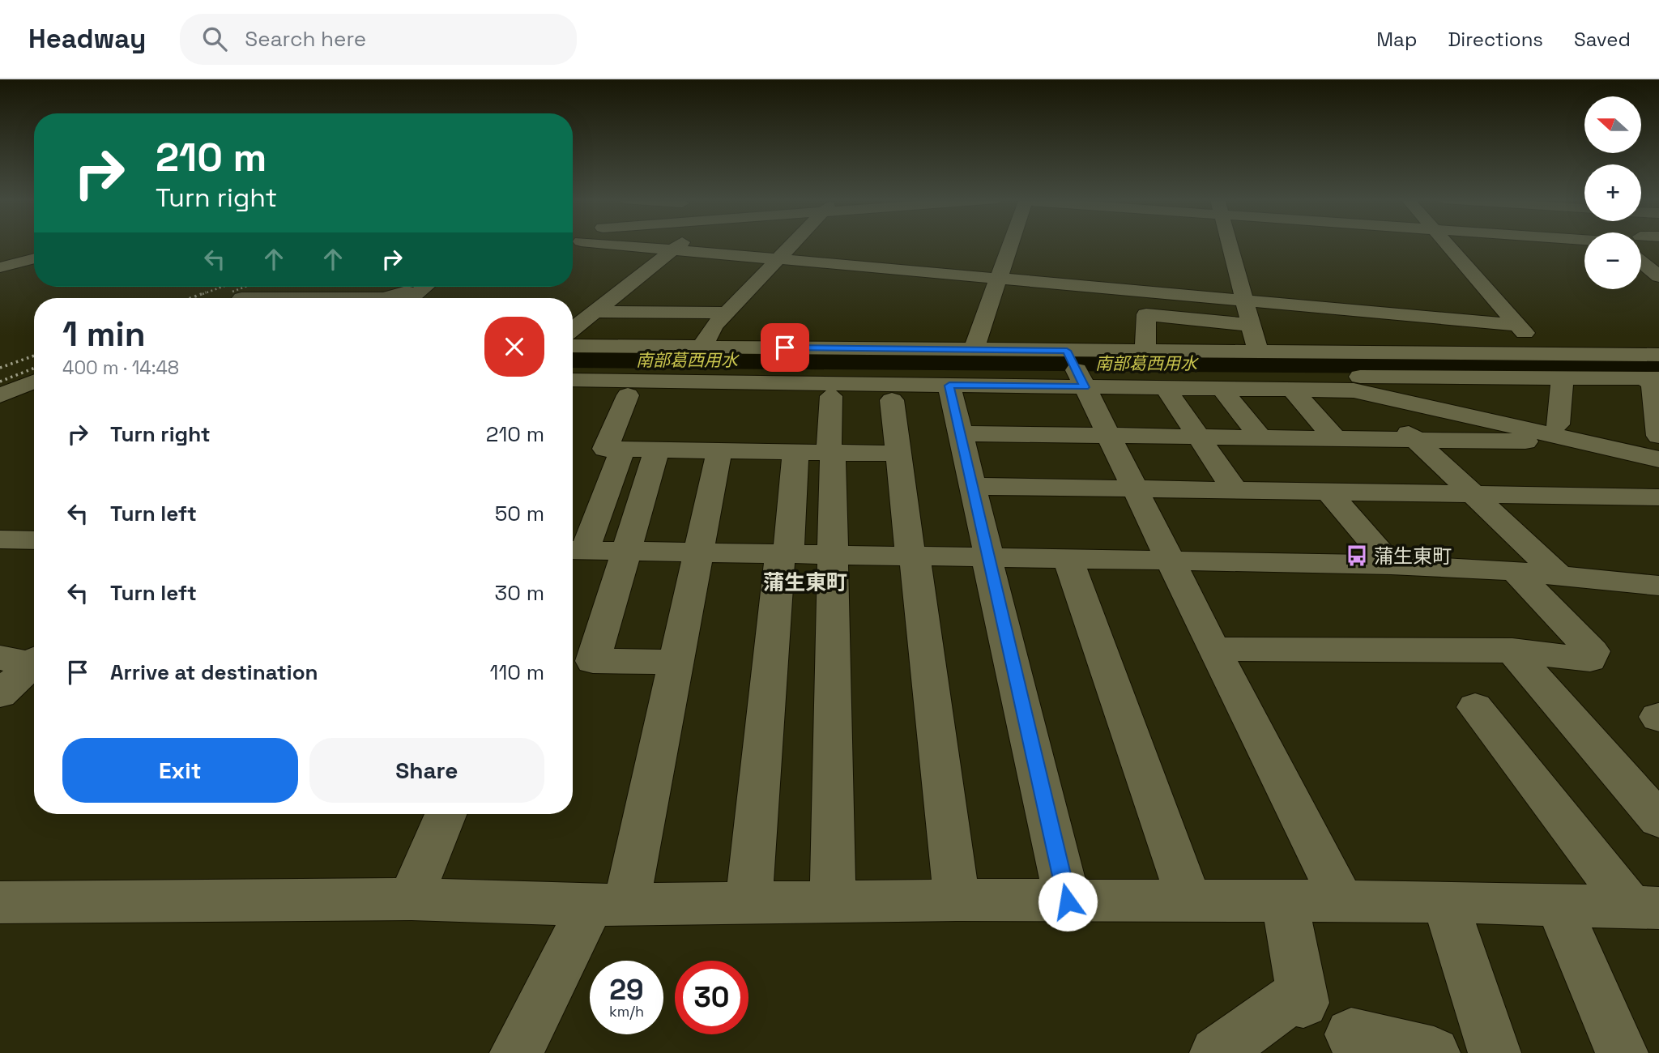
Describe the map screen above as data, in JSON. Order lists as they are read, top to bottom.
{
  "districts": ["蒲生東町"],
  "water": ["南部葛西用水"],
  "places": {
    "bus stop": ["蒲生東町"]
  },
  "north": "left",
  "page": {
    "header": "Headway",
    "search": "Search here",
    "nav": ["Map", "Directions", "Saved"],
    "map_buttons": ["+", "−"],
    "turn": ["210 m", "Turn right"],
    "heading": ["1 min", "400 m · 14:48"],
    "list": [
      {
        "name": "Turn right",
        "value": "210 m"
      },
      {
        "name": "Turn left",
        "value": "50 m"
      },
      {
        "name": "Turn left",
        "value": "30 m"
      },
      {
        "name": "Arrive at destination",
        "value": "110 m"
      }
    ],
    "buttons": ["Exit", "Share"],
    "speed": "29 km/h",
    "limit": "30"
  }
}
